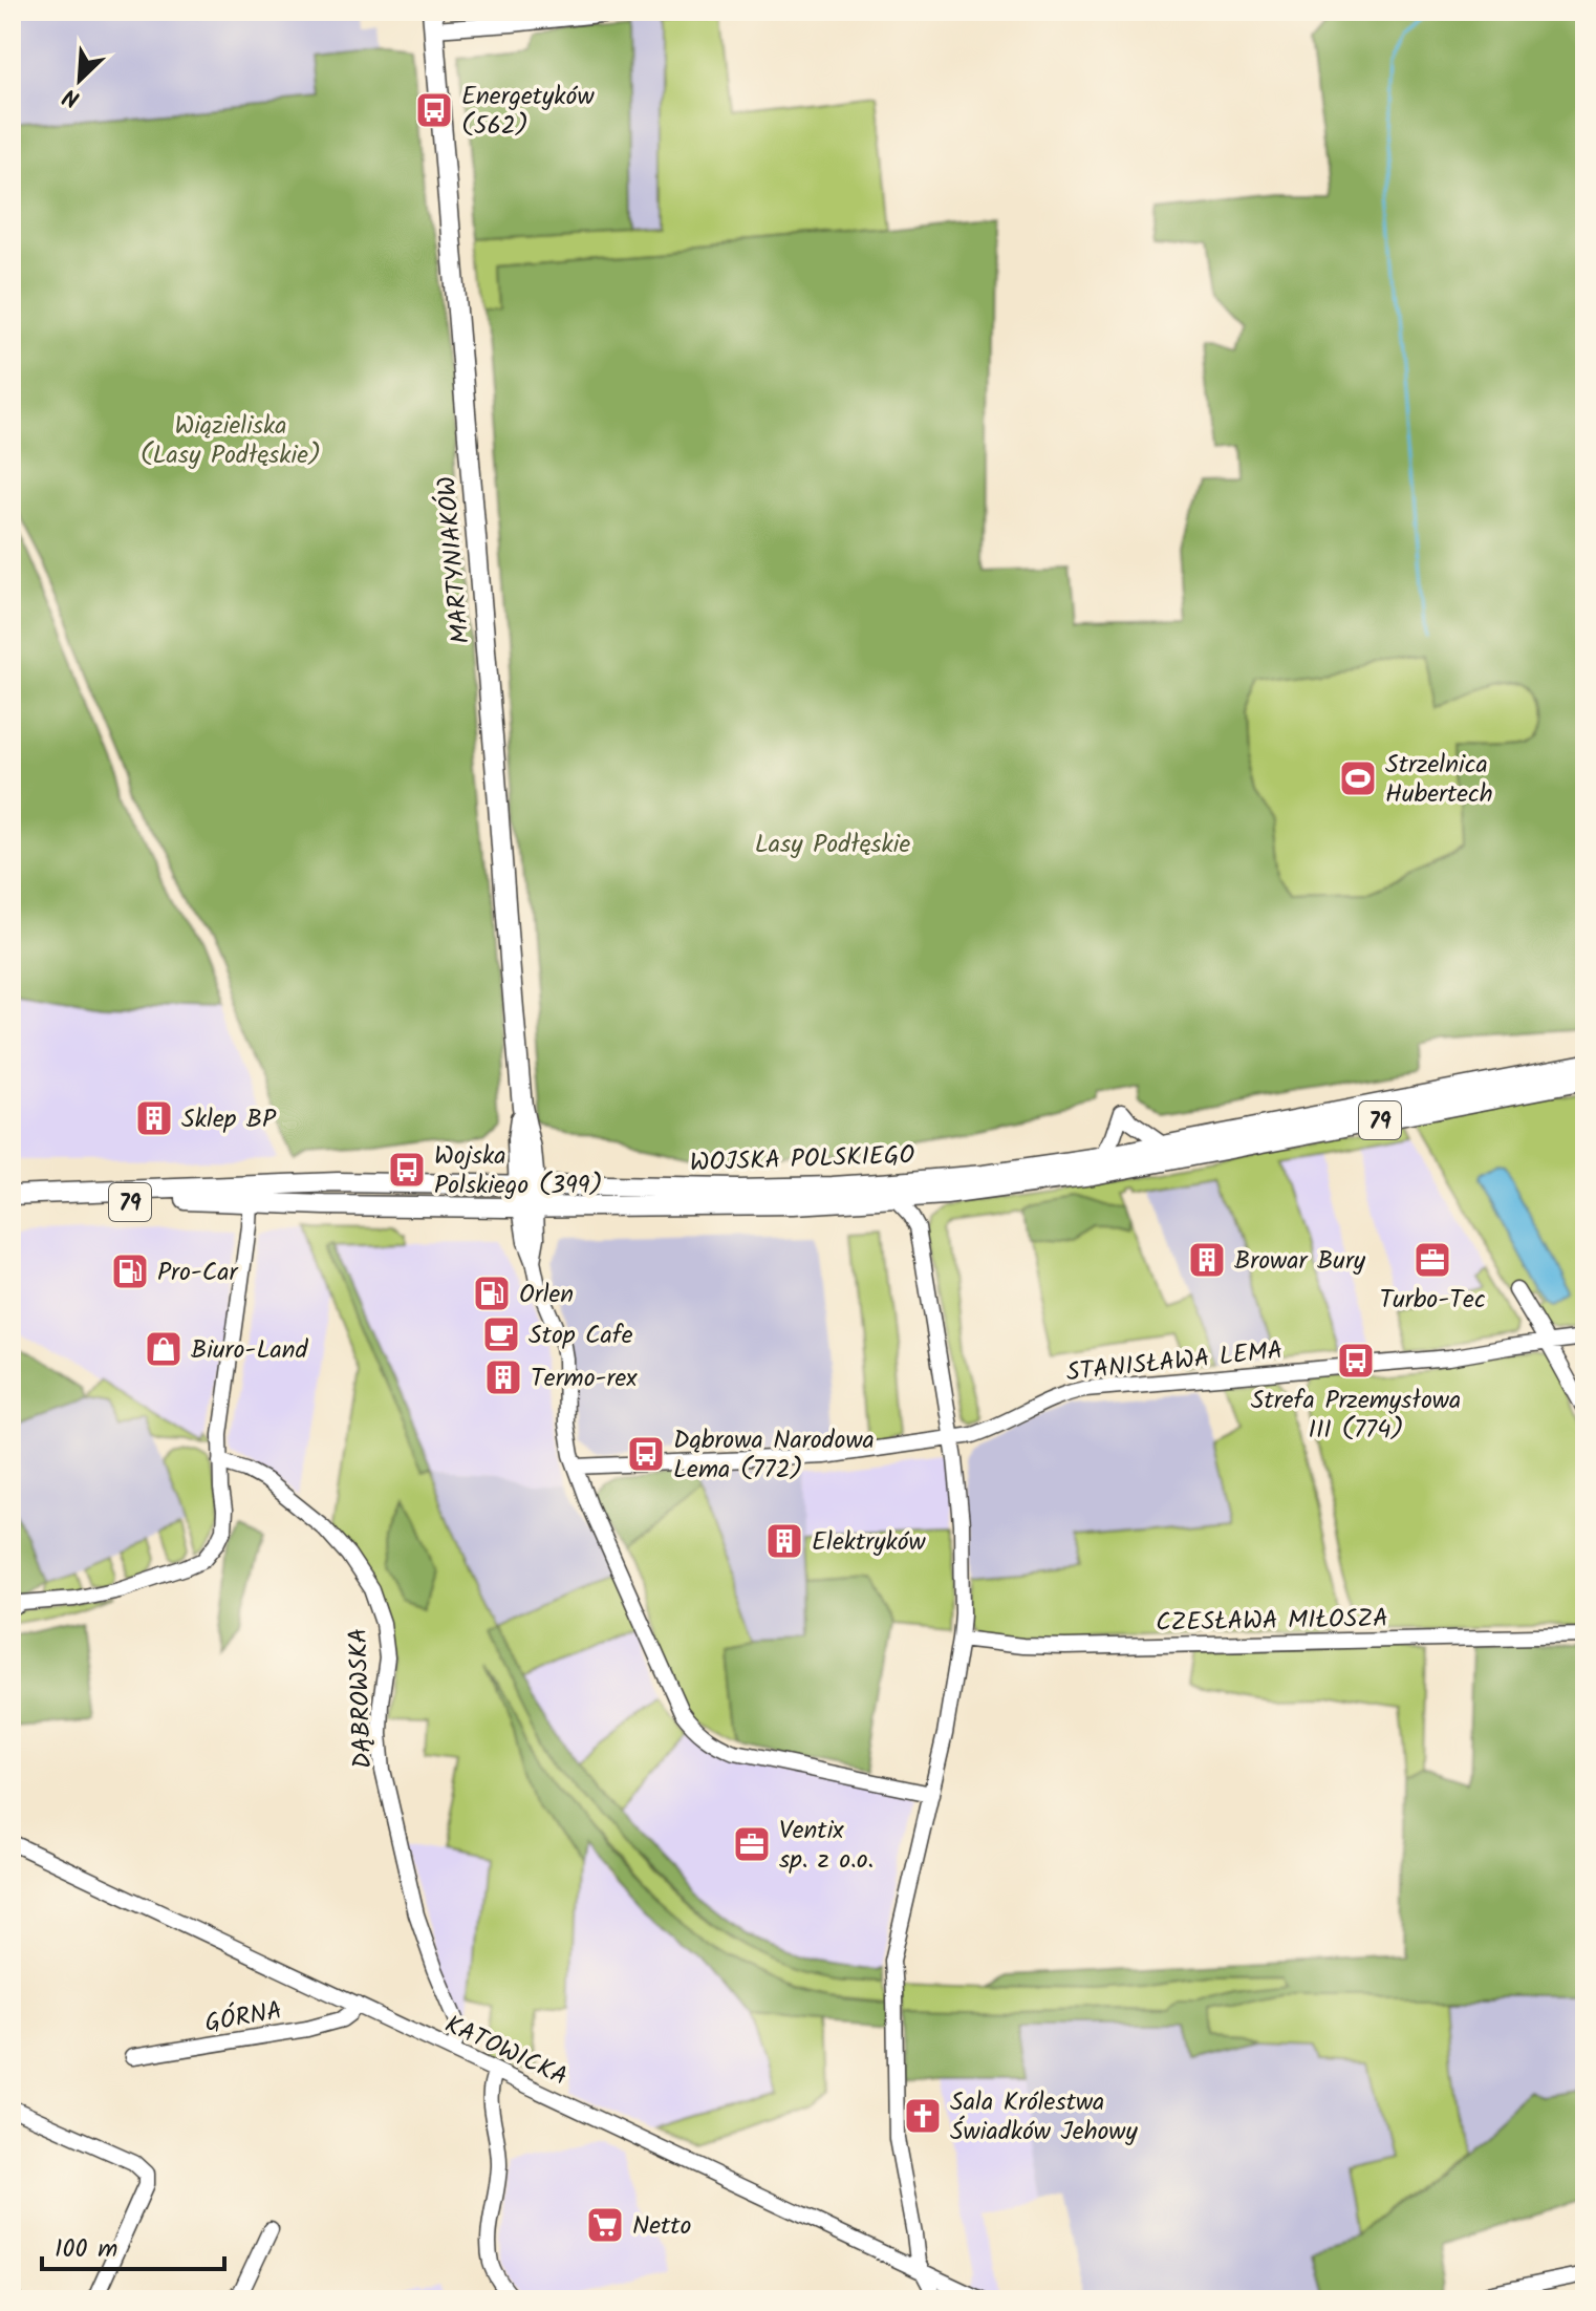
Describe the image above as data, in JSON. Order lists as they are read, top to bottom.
{
  "streets": {
    "main road": ["MARTYNIAKÓW", "79", "WOJSKA POLSKIEGO"],
    "street": [
      "STANISŁAWA LEMA",
      "CZESŁAWA MIŁOSZA",
      "DĄBROWSKA",
      "GÓRNA",
      "KATOWICKA"
    ]
  },
  "crossings": [
    ["MARTYNIAKÓW", "WOJSKA POLSKIEGO"],
    ["DĄBROWSKA", "KATOWICKA"],
    ["GÓRNA", "KATOWICKA"]
  ],
  "parks": ["Wiązieliska (Lasy Podłęskie)", "Lasy Podłęskie"],
  "places": {
    "bus stop": [
      "Energetyków (562)",
      "Wojska Polskiego (399)",
      "Strefa Przemysłowa III (774)",
      "Dąbrowa Narodowa Lema (772)"
    ],
    "sports": ["Strzelnica Hubertech"],
    "building": [
      "Sklep BP",
      "Browar Bury",
      "Termo-rex",
      "Elektryków"
    ],
    "office": ["Turbo-Tec", "Ventix sp. z o.o."],
    "fuel station": ["Pro-Car", "Orlen"],
    "cafe": ["Stop Cafe"],
    "shop": ["Biuro-Land"],
    "church": ["Sala Królestwa Świadków Jehowy"],
    "supermarket": ["Netto"]
  },
  "scale_bar": "100 m",
  "north": "bottom left"
}
